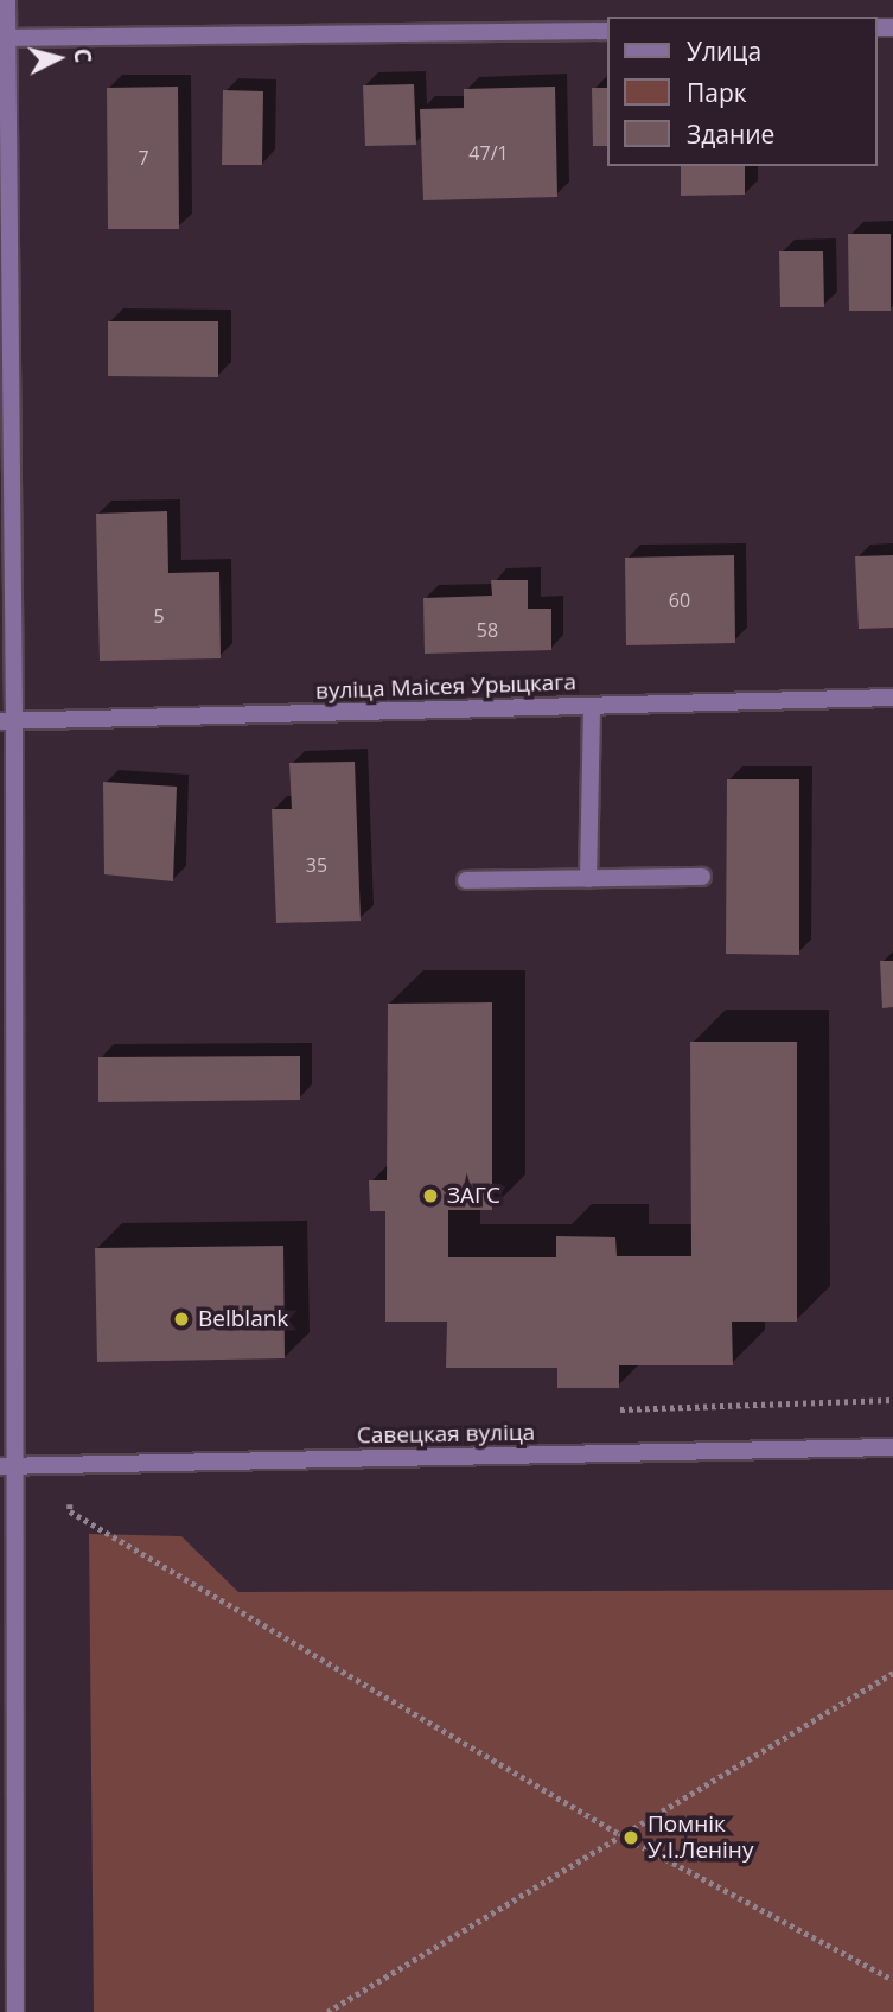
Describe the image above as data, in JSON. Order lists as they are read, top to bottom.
{
  "streets": {
    "street": ["вуліца Маісея Урыцкага", "Савецкая вуліца"]
  },
  "places": ["ЗАГС", "Belblank", "Помнік У.І.Леніну"],
  "house_numbers": [
    "47/1",
    "7",
    "60",
    "5",
    "58",
    "35"
  ],
  "legend": ["Улица", "Парк", "Здание"],
  "north": "right"
}
